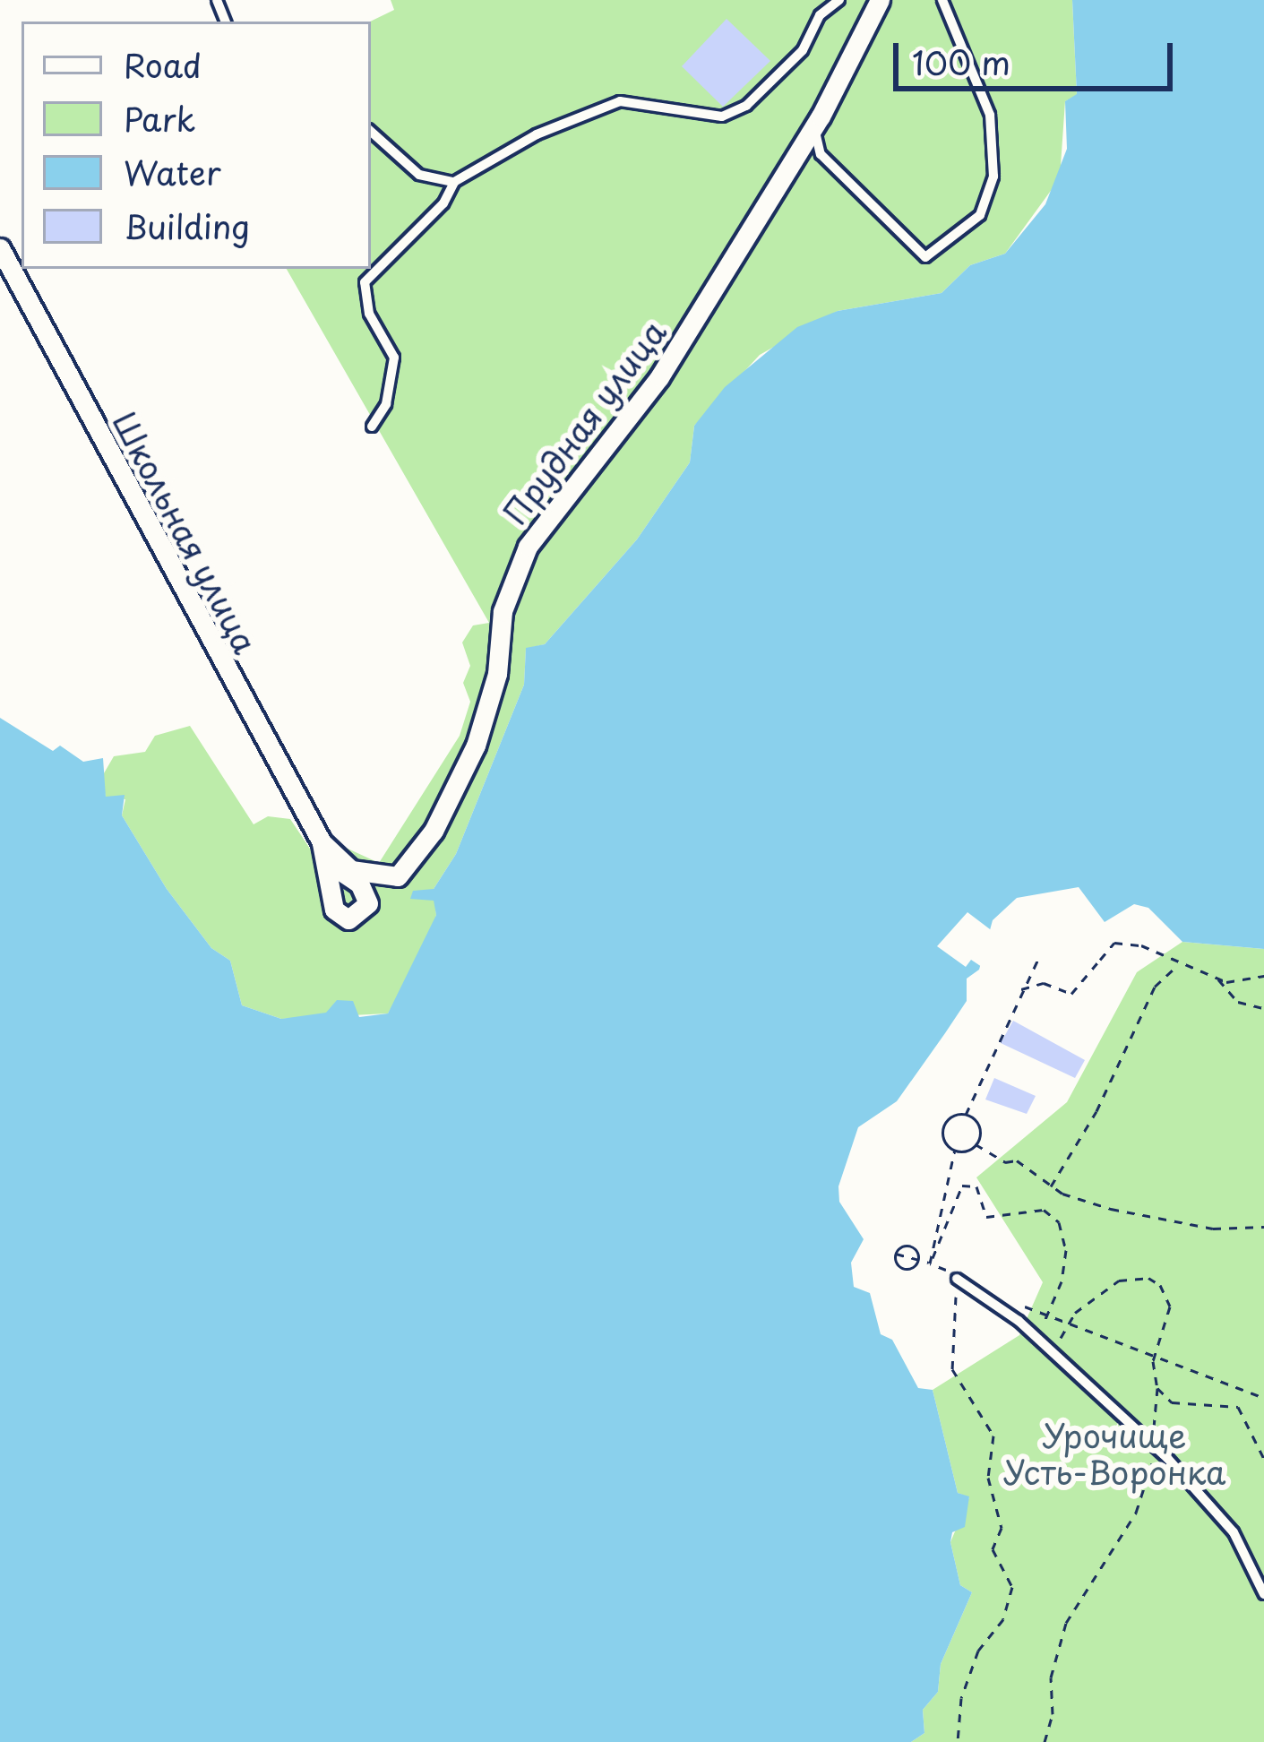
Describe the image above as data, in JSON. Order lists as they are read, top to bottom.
{
  "streets": {
    "street": ["Прудная улица", "Школьная улица"]
  },
  "crossings": [
    ["Прудная улица", "Школьная улица"]
  ],
  "parks": ["Урочище Усть-Воронка"],
  "legend": [
    "Road",
    "Park",
    "Water",
    "Building"
  ],
  "scale_bar": "100 m"
}
